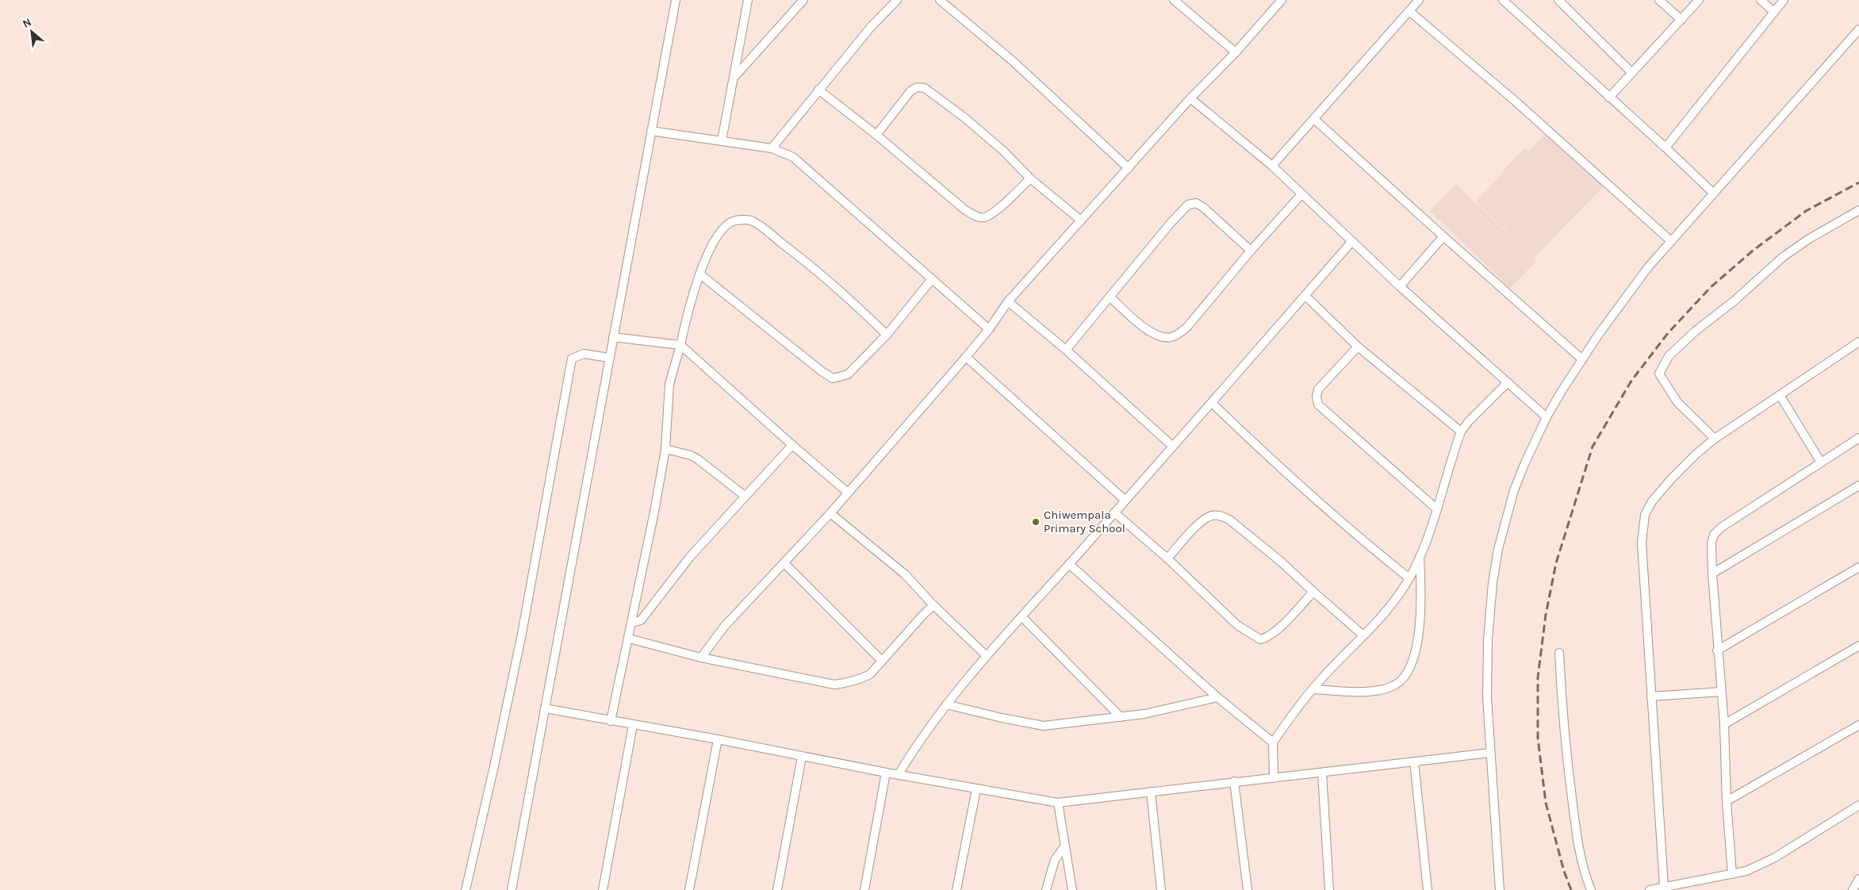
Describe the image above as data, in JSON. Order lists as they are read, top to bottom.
{
  "places": ["Chiwempala Primary School"],
  "north": "top left"
}
